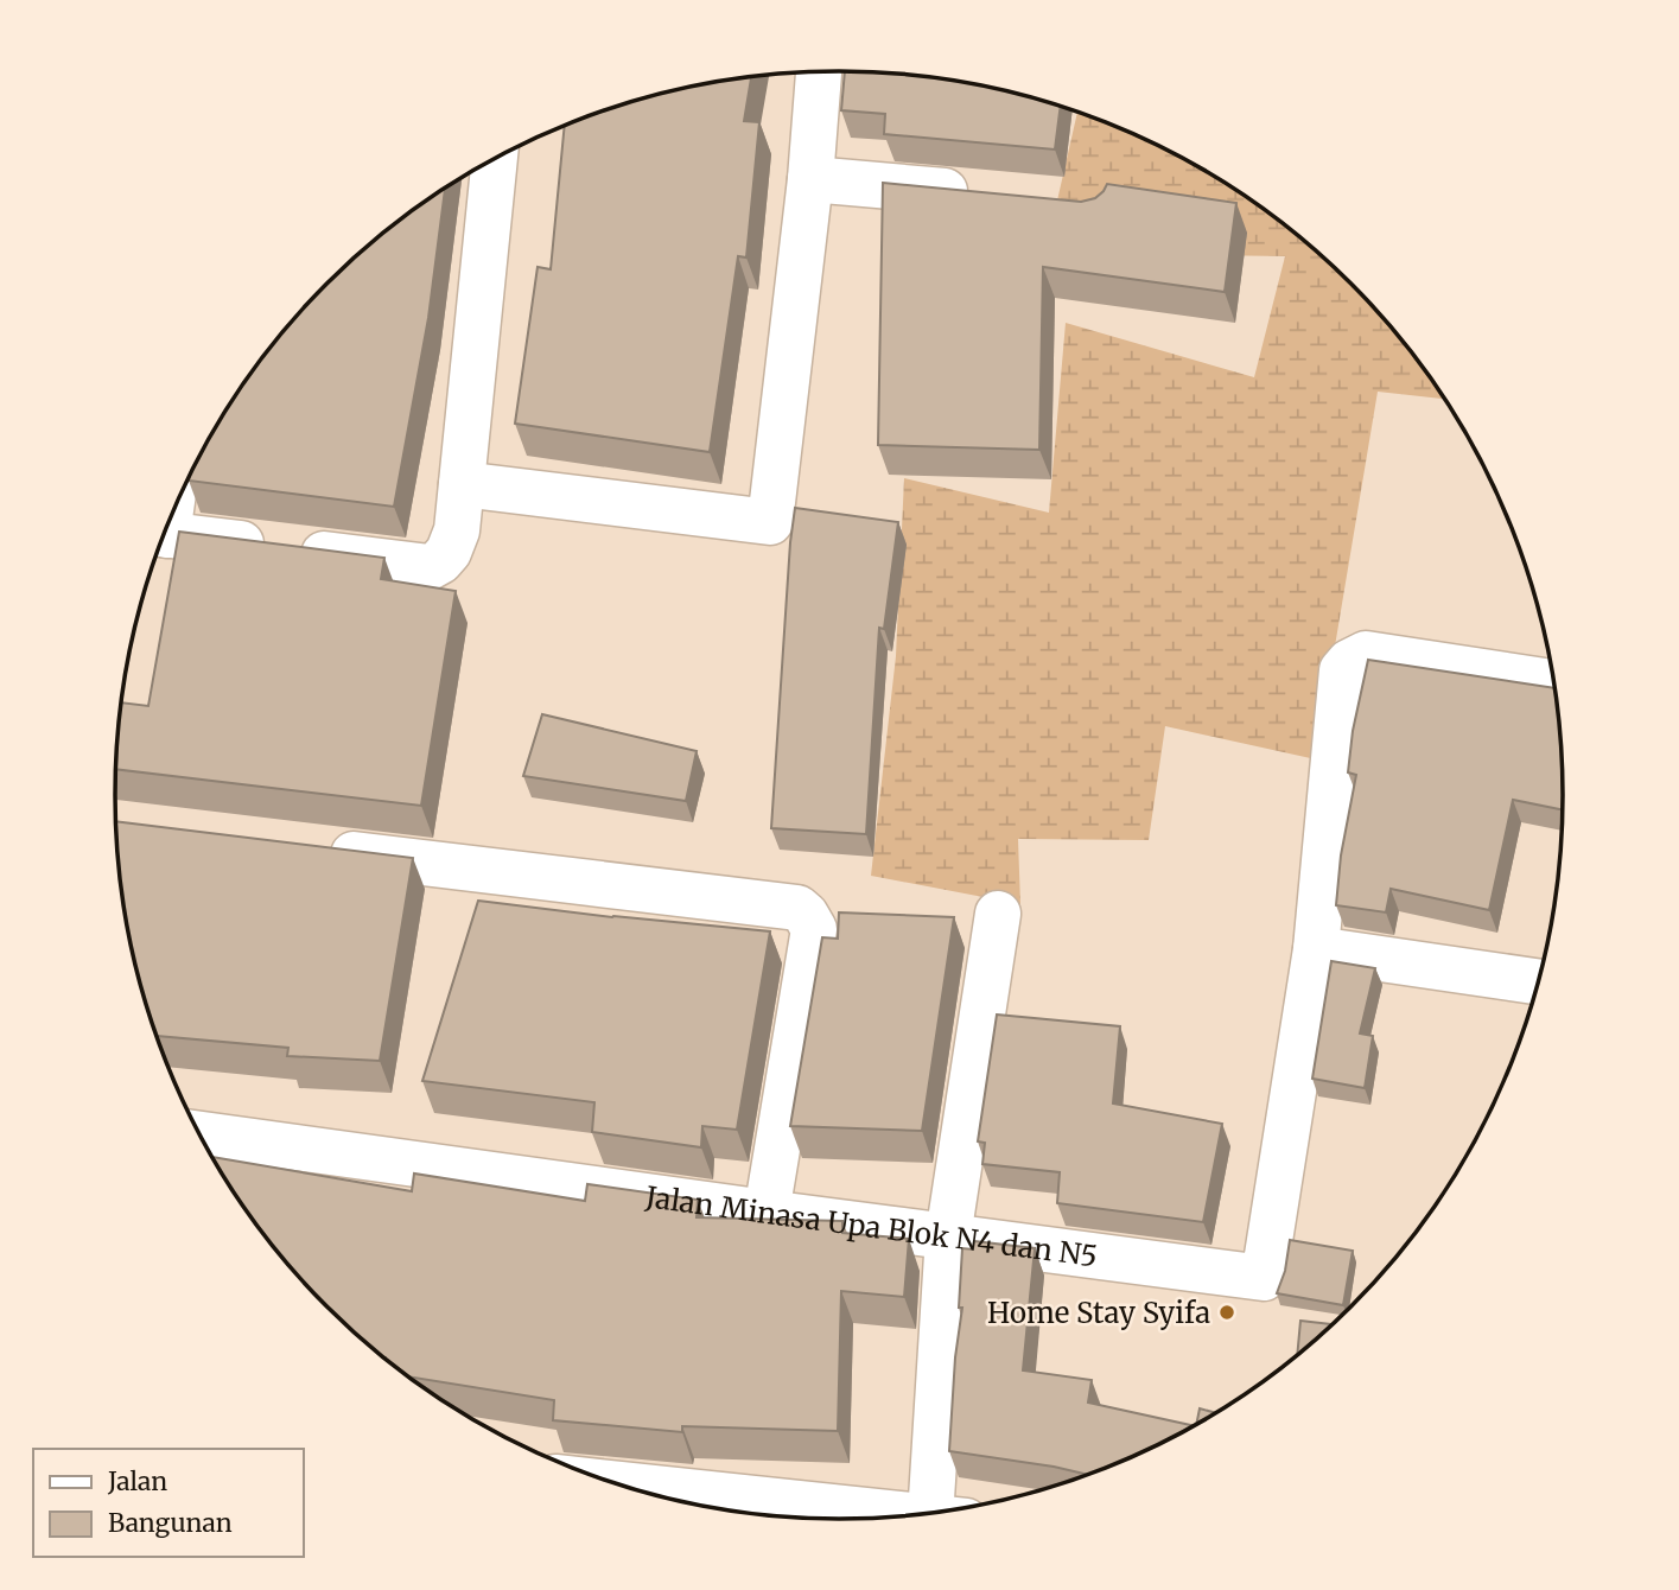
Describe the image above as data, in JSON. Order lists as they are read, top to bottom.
{
  "streets": {
    "street": ["Jalan Minasa Upa Blok N4 dan N5"]
  },
  "places": ["Home Stay Syifa"],
  "legend": ["Jalan", "Bangunan"]
}
